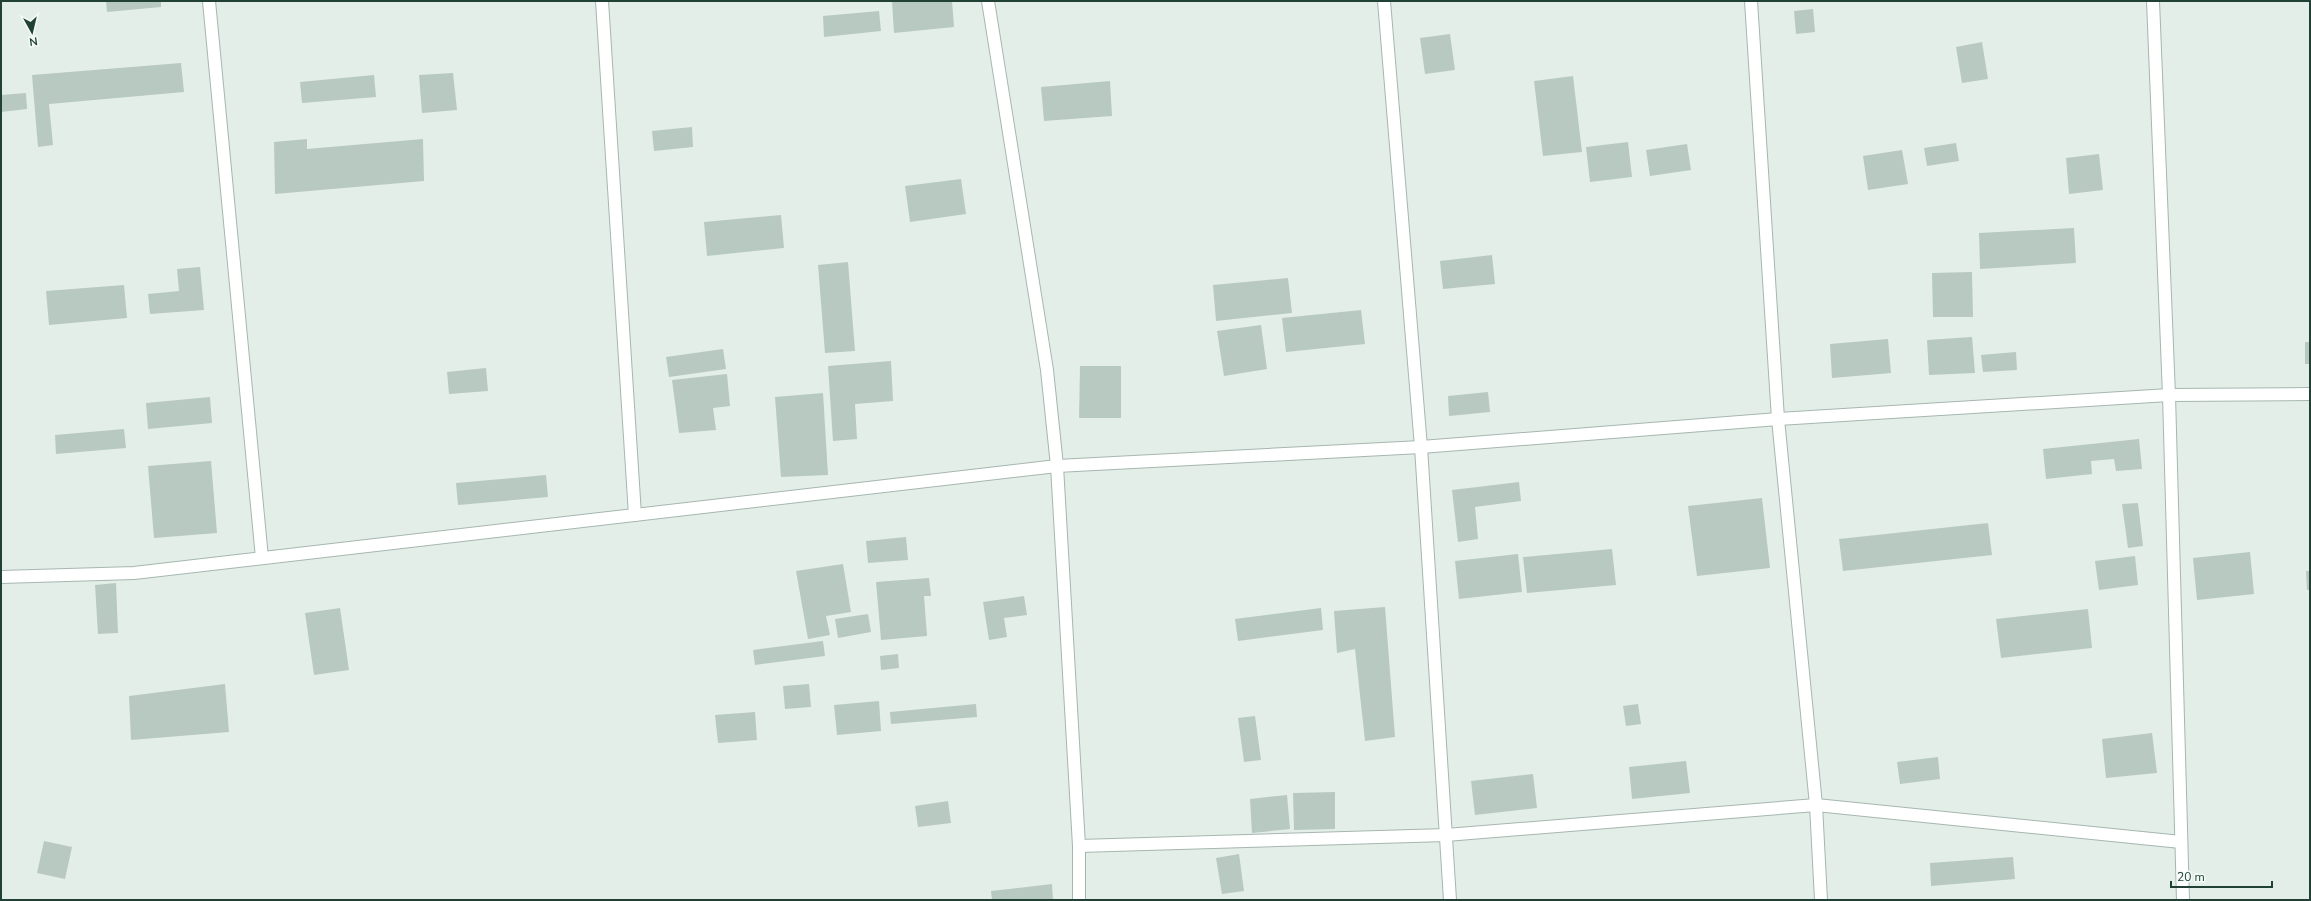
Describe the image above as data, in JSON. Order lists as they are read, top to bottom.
{
  "scale_bar": "20 m",
  "north": "bottom"
}
